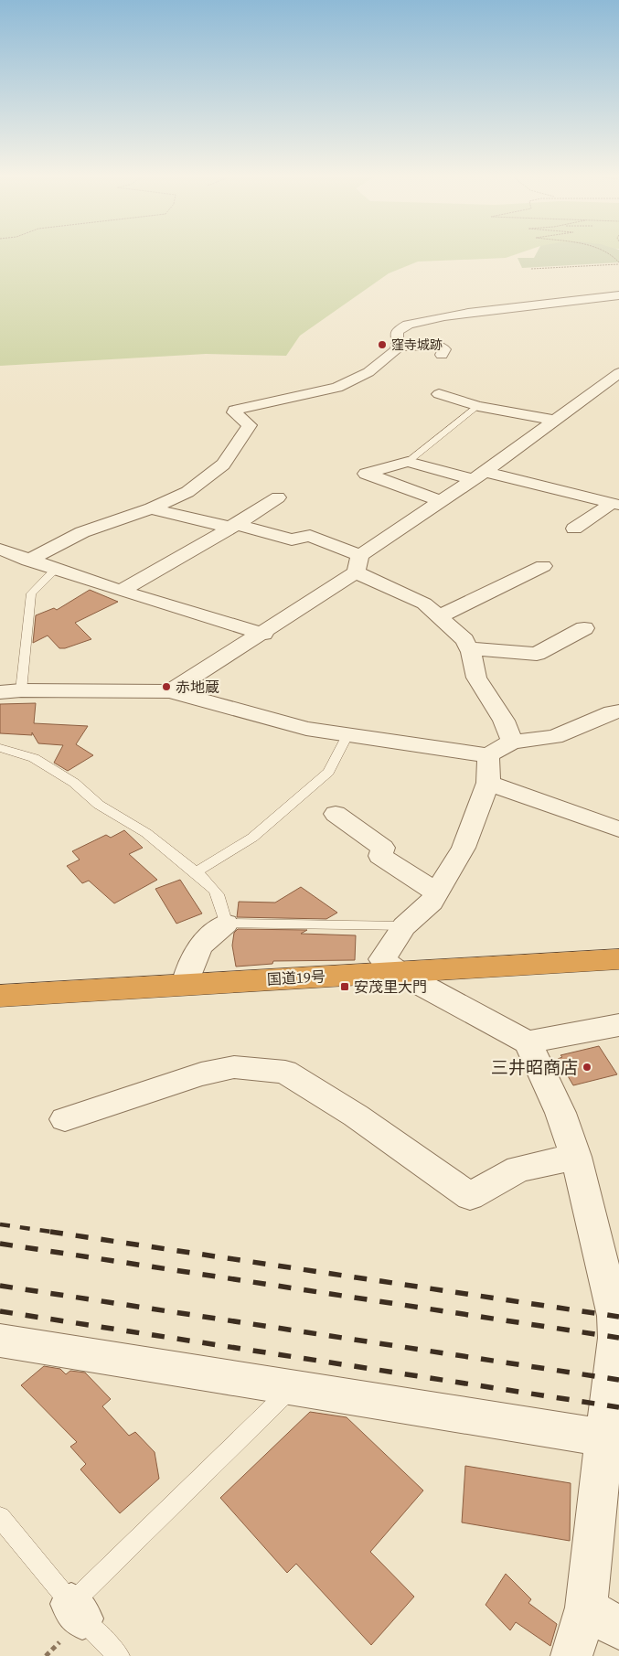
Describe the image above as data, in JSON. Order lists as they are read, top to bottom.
{
  "streets": {
    "highway": ["国道19号"]
  },
  "places": {
    "other": ["窪寺城跡", "赤地蔵", "三井昭商店"],
    "transit": ["安茂里大門"]
  }
}
